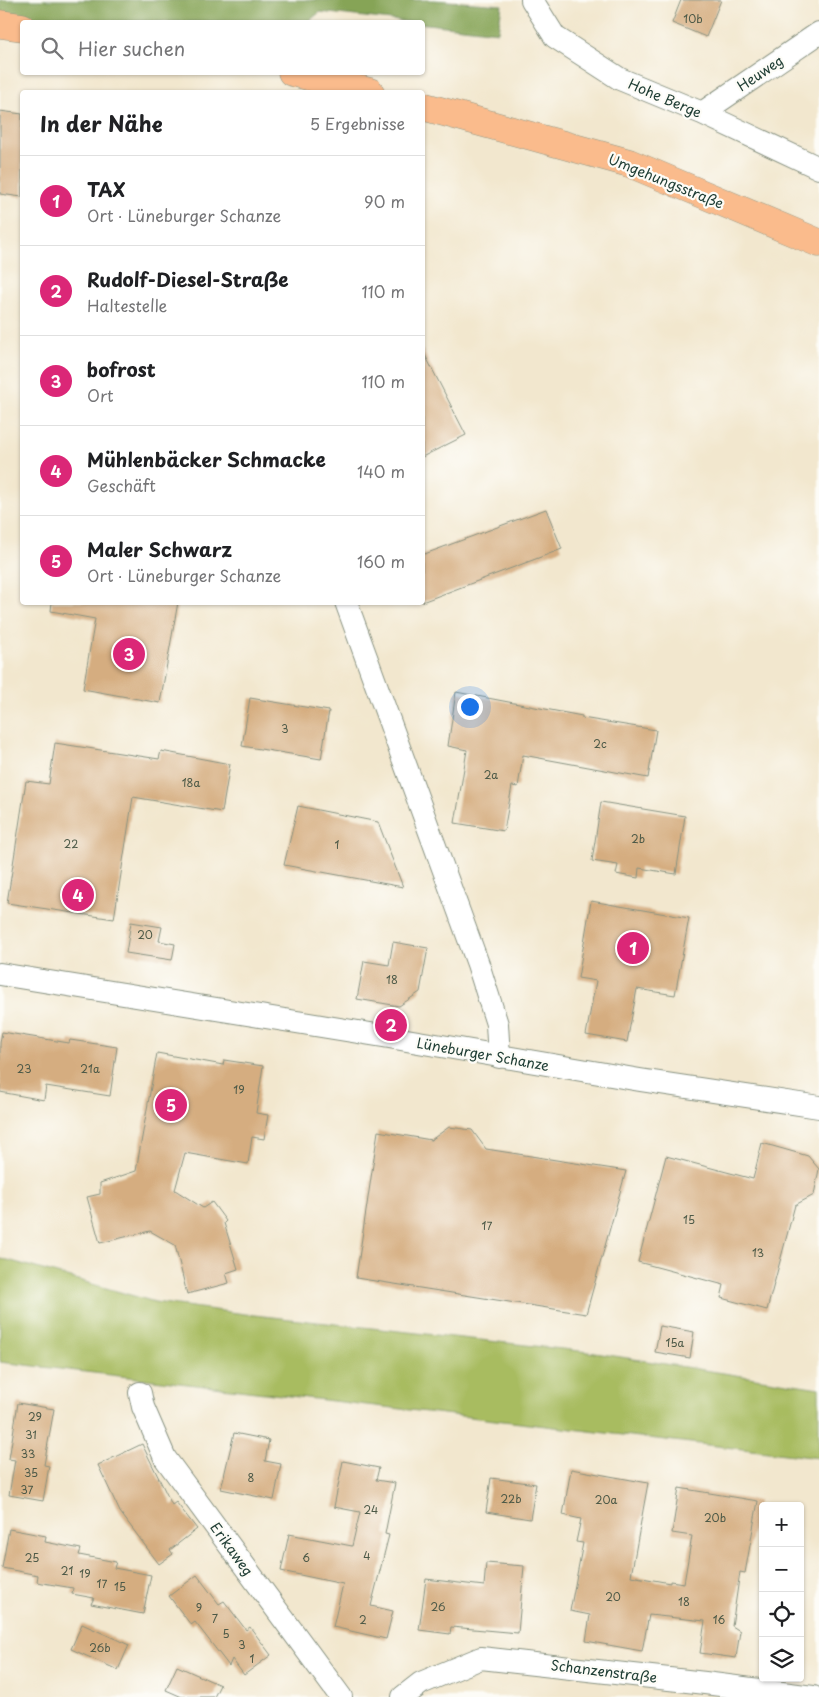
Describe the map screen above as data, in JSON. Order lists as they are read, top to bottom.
{
  "streets": {
    "main road": ["Umgehungsstraße"],
    "street": [
      "Heuweg",
      "Hohe Berge",
      "Lüneburger Schanze",
      "Erikaweg",
      "Schanzenstraße"
    ]
  },
  "crossings": [
    ["Heuweg", "Hohe Berge"]
  ],
  "house_numbers": [
    "10b",
    "3",
    "2c",
    "2a",
    "18a",
    "2b",
    "22",
    "1",
    "20",
    "18",
    "23",
    "21a",
    "19",
    "15",
    "17",
    "13",
    "15a",
    "29",
    "31",
    "33",
    "35",
    "8",
    "37",
    "22b",
    "20a",
    "24",
    "20b",
    "4",
    "25",
    "6",
    "21",
    "19",
    "17",
    "15",
    "20",
    "18",
    "26",
    "9",
    "7",
    "2",
    "16",
    "5",
    "3",
    "26b",
    "1"
  ],
  "page": {
    "search": "Hier suchen",
    "heading": ["In der Nähe", "5 Ergebnisse"],
    "list": [
      {
        "mark": "1",
        "name": "TAX",
        "note": "Ort · Lüneburger Schanze",
        "value": "90 m"
      },
      {
        "mark": "2",
        "name": "Rudolf-Diesel-Straße",
        "note": "Haltestelle",
        "value": "110 m"
      },
      {
        "mark": "3",
        "name": "bofrost",
        "note": "Ort",
        "value": "110 m"
      },
      {
        "mark": "4",
        "name": "Mühlenbäcker Schmacke",
        "note": "Geschäft",
        "value": "140 m"
      },
      {
        "mark": "5",
        "name": "Maler Schwarz",
        "note": "Ort · Lüneburger Schanze",
        "value": "160 m"
      }
    ],
    "pins": [
      "3",
      "4",
      "1",
      "2",
      "5"
    ],
    "map_buttons": ["+", "−"]
  }
}
